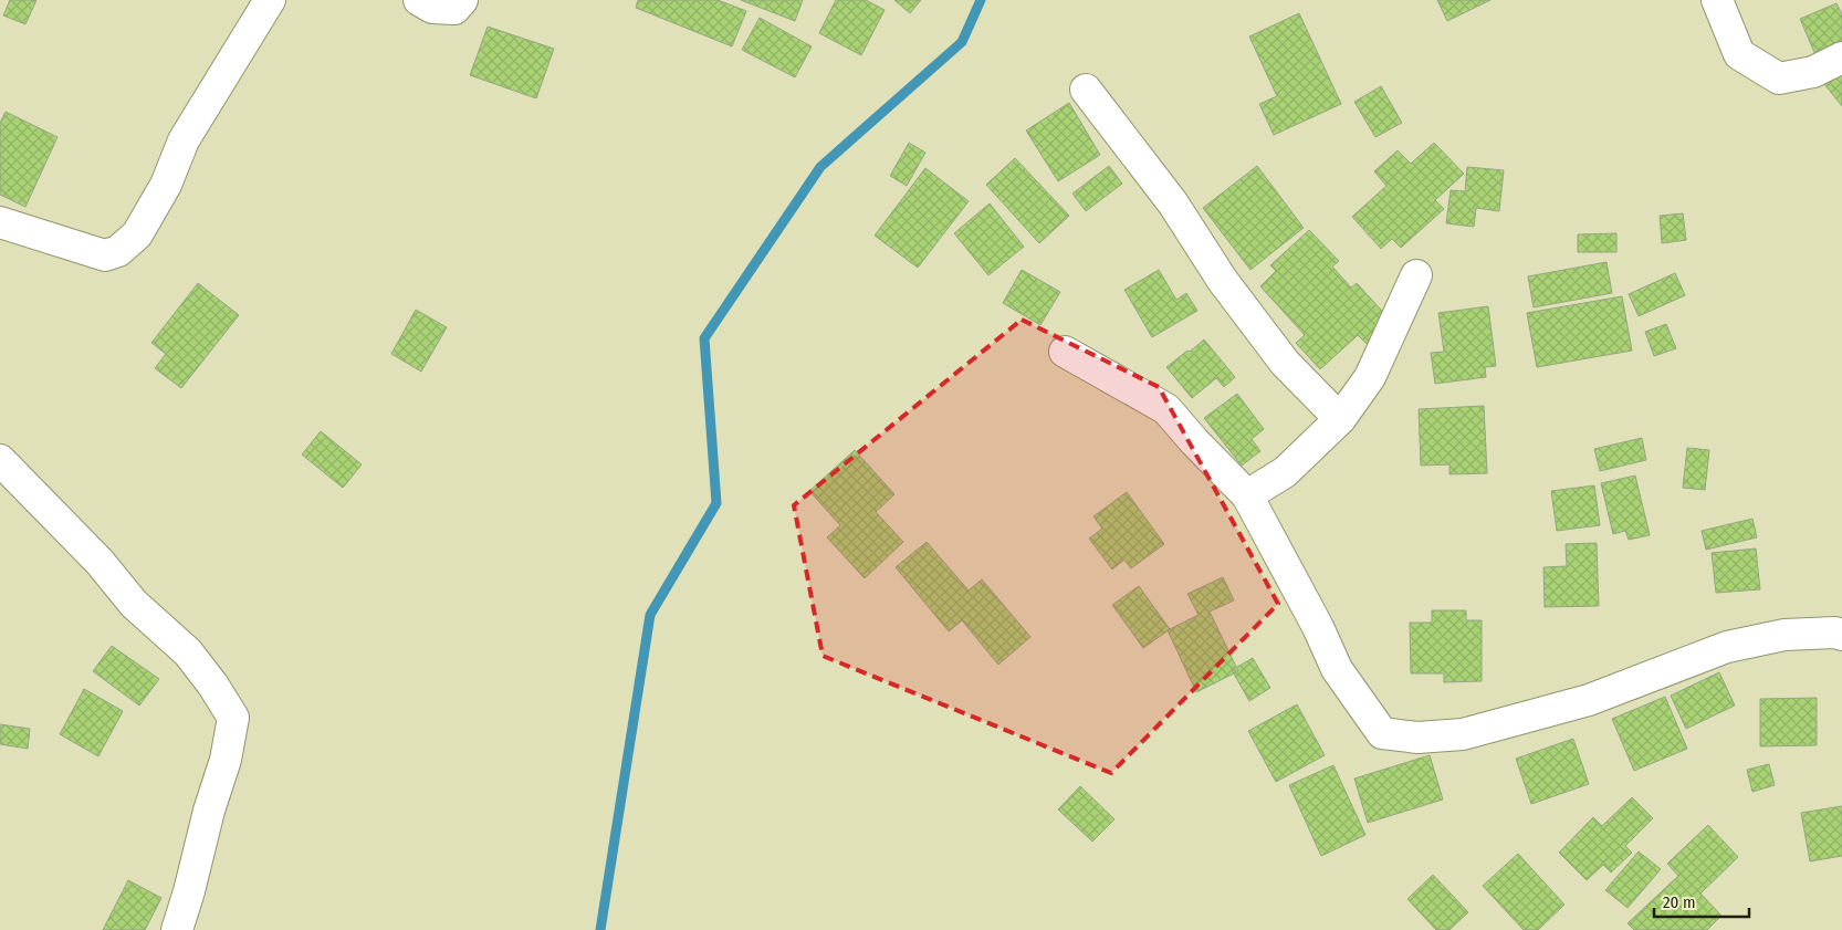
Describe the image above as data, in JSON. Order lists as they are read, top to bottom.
{
  "scale_bar": "20 m"
}
